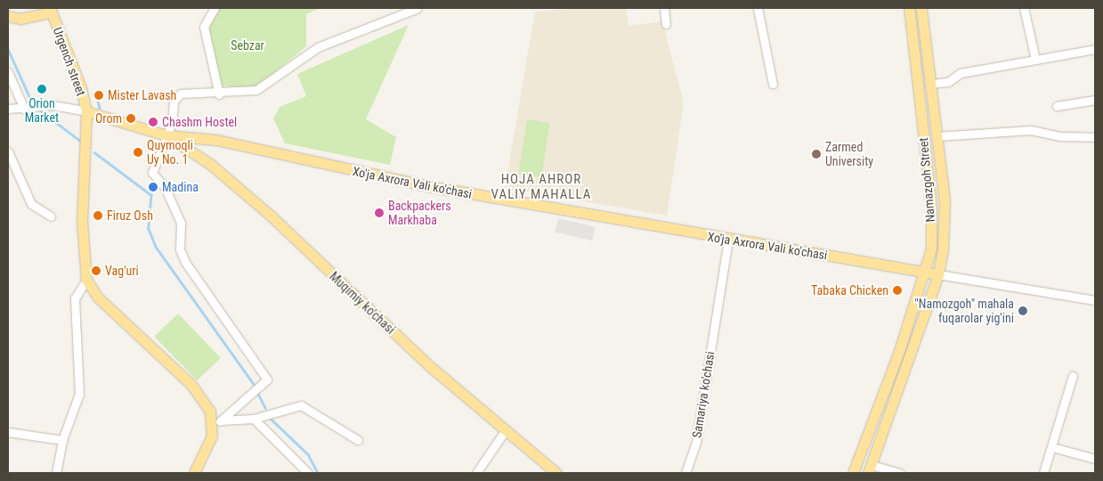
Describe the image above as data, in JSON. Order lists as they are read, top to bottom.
{
  "streets": {
    "main road": [
      "Urgench street",
      "Namazgoh Street",
      "Xo'ja Axrora Vali ko'chasi",
      "Muqimiy ko'chasi"
    ],
    "street": ["Samariya ko'chasi"]
  },
  "crossings": [
    ["Urgench street", "Xo'ja Axrora Vali ko'chasi"],
    ["Namazgoh Street", "Xo'ja Axrora Vali ko'chasi"],
    ["Xo'ja Axrora Vali ko'chasi", "Muqimiy ko'chasi"],
    ["Xo'ja Axrora Vali ko'chasi", "Samariya ko'chasi"]
  ],
  "districts": ["HOJA AHROR VALIY MAHALLA"],
  "parks": ["Sebzar"],
  "places": [
    "Orion Market",
    "Mister Lavash",
    "Orom",
    "Chashm Hostel",
    "Quymoqli Uy No. 1",
    "Zarmed University",
    "Madina",
    "Backpackers Markhaba",
    "Firuz Osh",
    "Vag'uri",
    "Tabaka Chicken",
    "\"Namozgoh\" mahala fuqarolar yig'ini"
  ]
}
